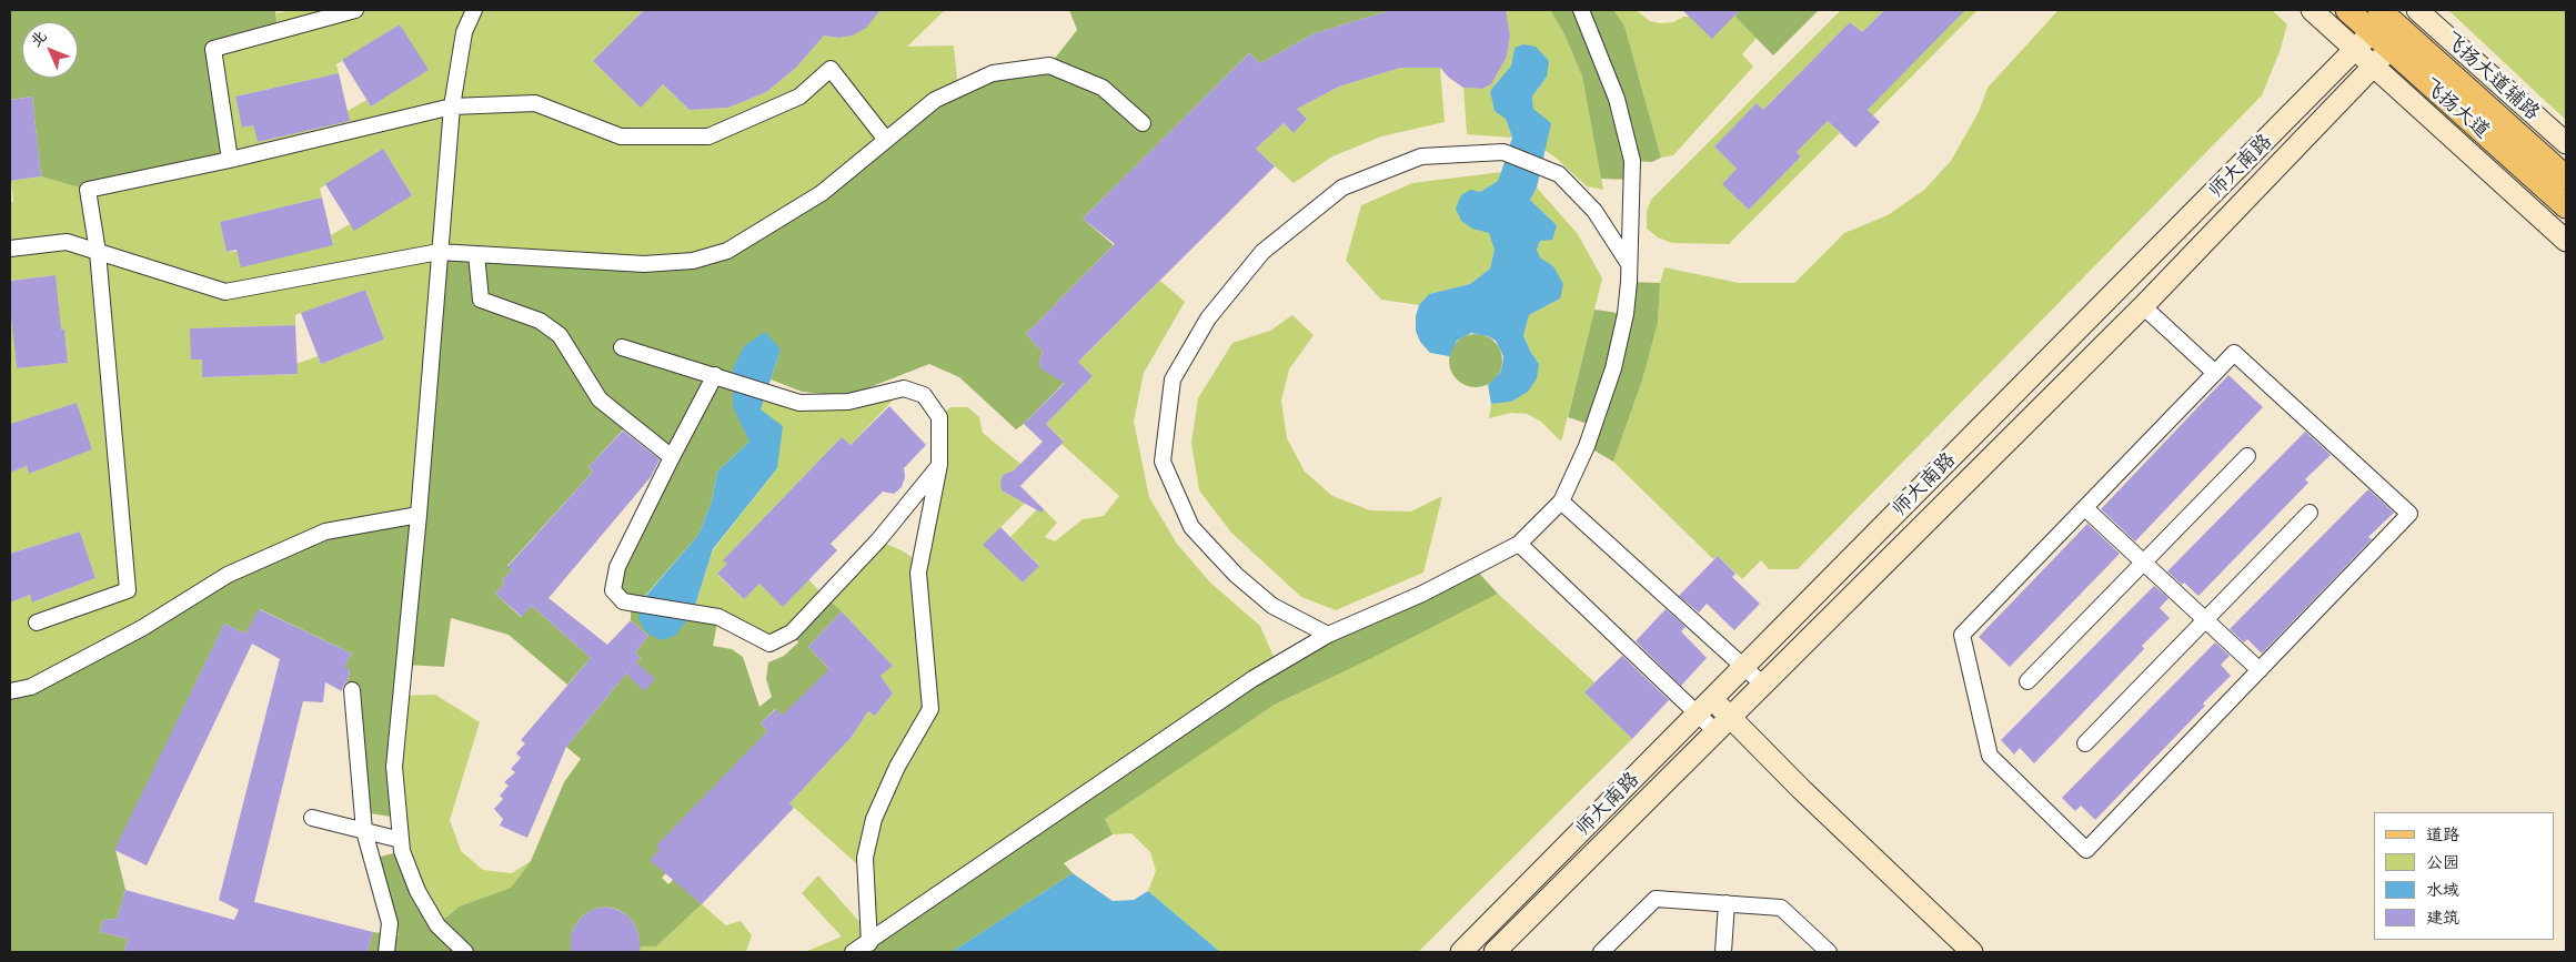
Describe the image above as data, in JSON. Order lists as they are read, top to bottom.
{
  "streets": {
    "main road": ["飞扬大道辅路", "飞扬大道", "师大南路"]
  },
  "crossings": [
    ["飞扬大道", "师大南路"]
  ],
  "legend": [
    "道路",
    "公园",
    "水域",
    "建筑"
  ],
  "north": "top left"
}
